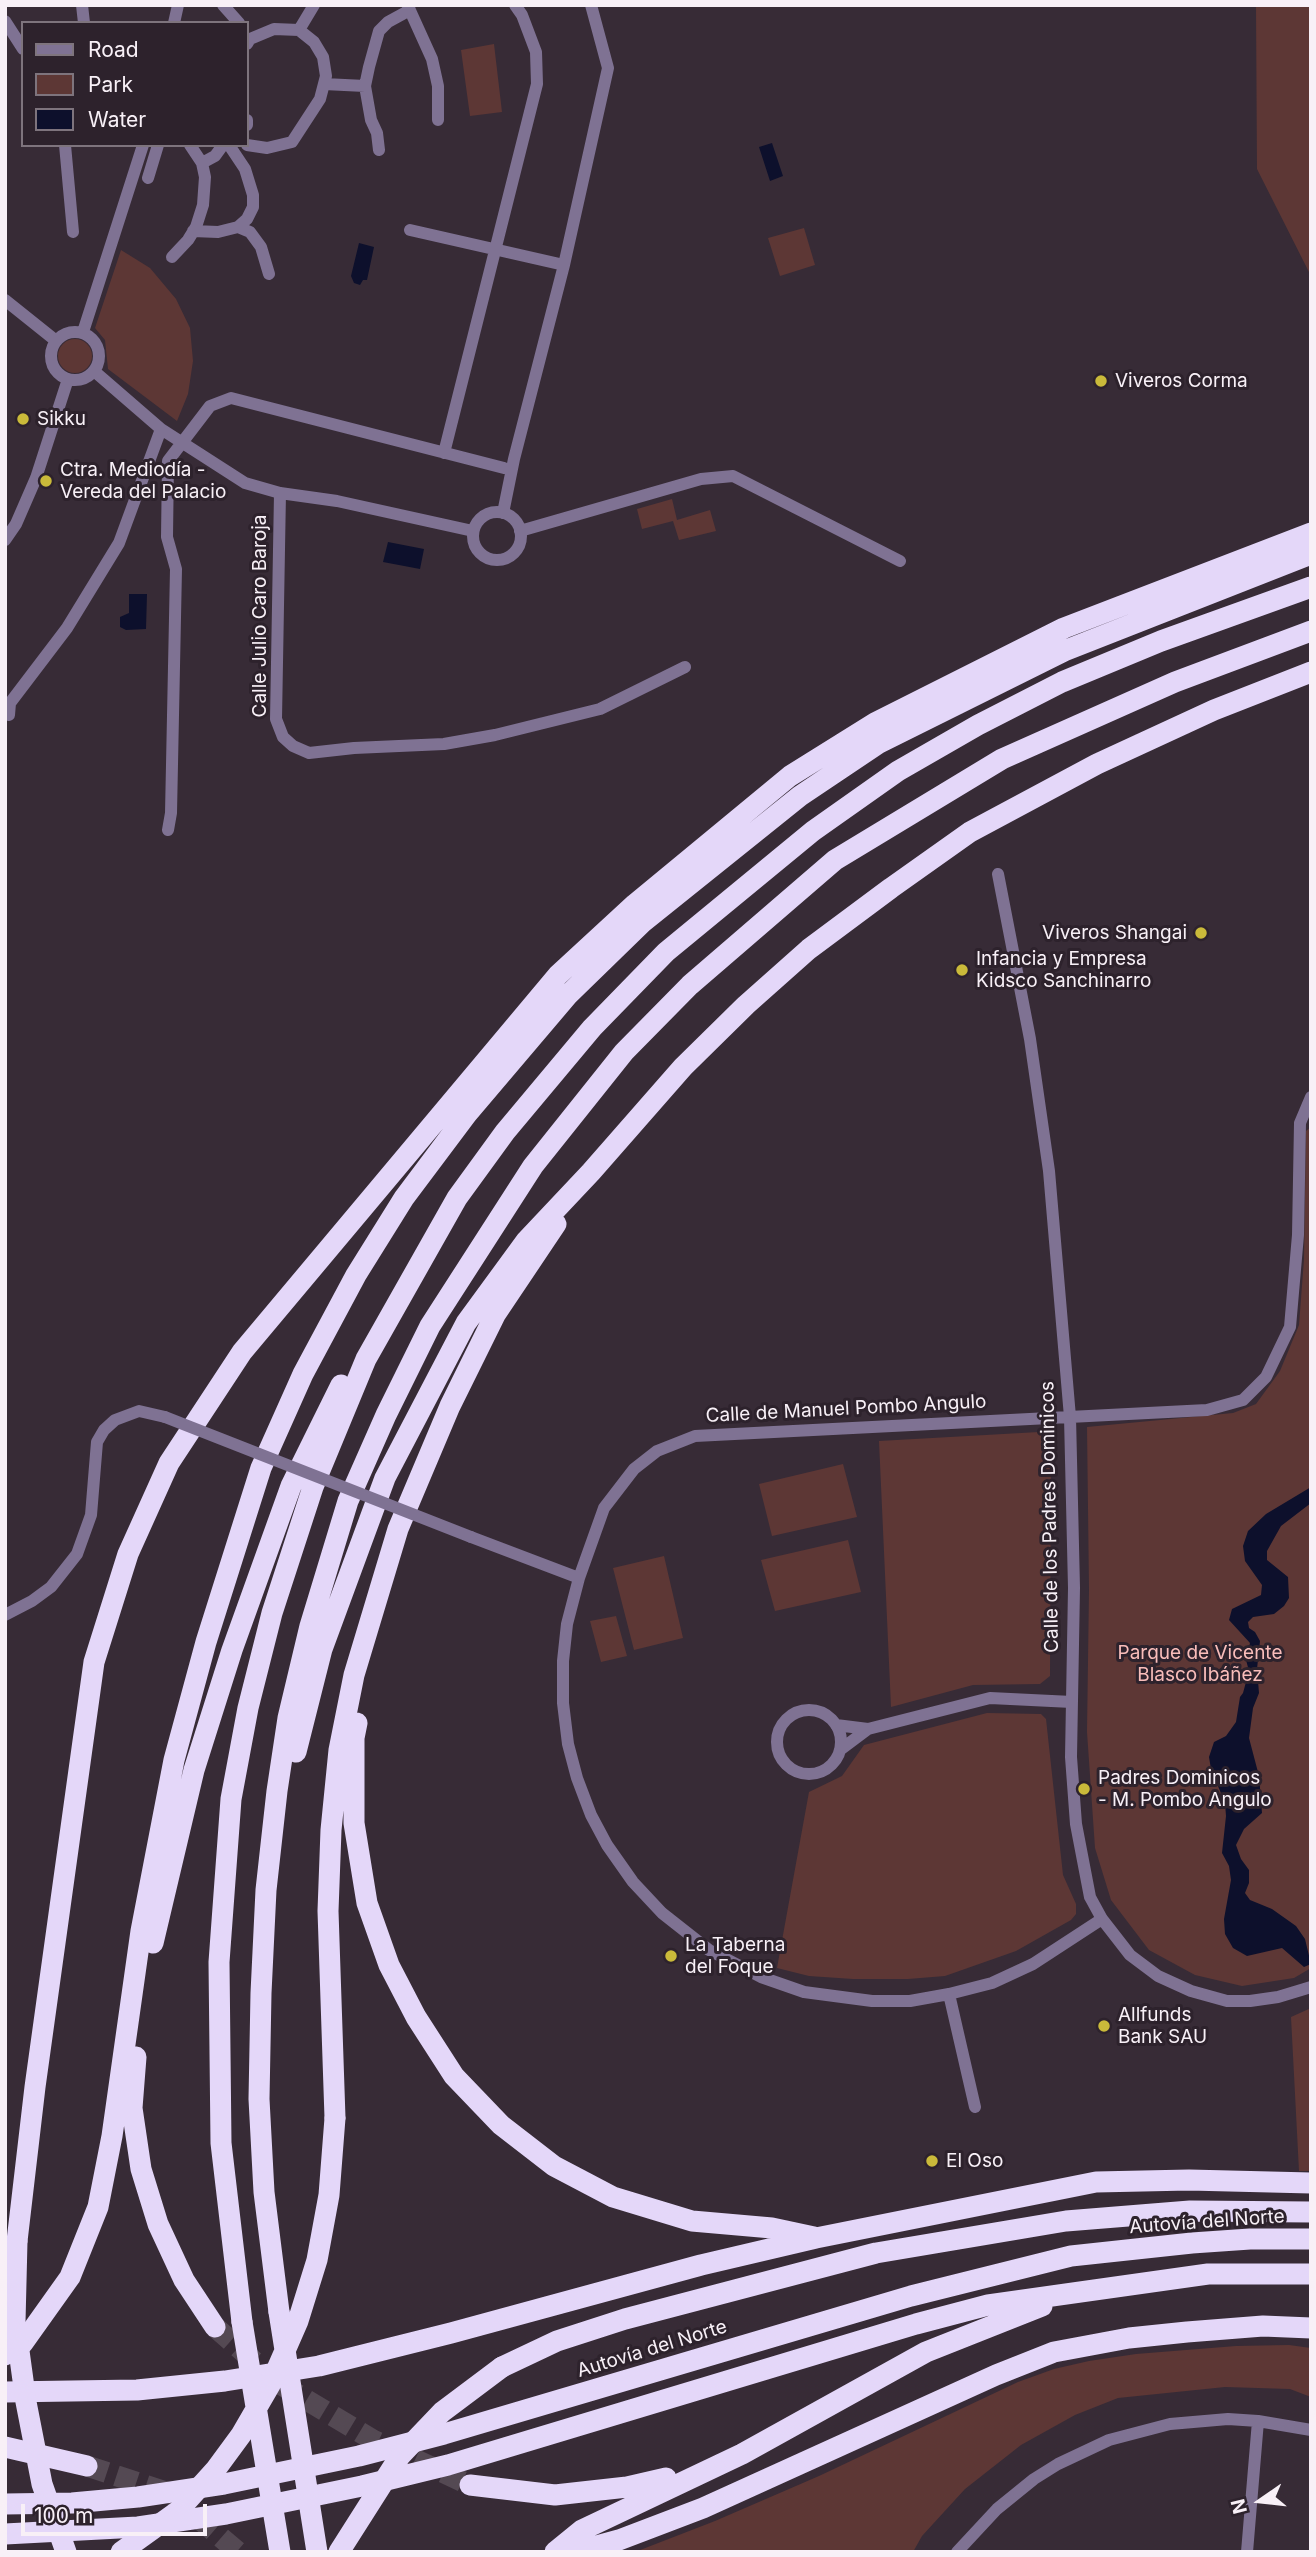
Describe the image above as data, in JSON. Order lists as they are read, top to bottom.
{
  "streets": {
    "highway": ["Autovía del Norte"],
    "street": ["Calle Julio Caro Baroja", "Calle de Manuel Pombo Angulo", "Calle de los Padres Dominicos"]
  },
  "crossings": [
    ["Calle de Manuel Pombo Angulo", "Calle de los Padres Dominicos"]
  ],
  "parks": ["Parque de Vicente Blasco Ibáñez"],
  "places": [
    "Viveros Corma",
    "Sikku",
    "Ctra. Mediodía - Vereda del Palacio",
    "Viveros Shangai",
    "Infancia y Empresa Kidsco Sanchinarro",
    "Padres Dominicos - M. Pombo Angulo",
    "La Taberna del Foque",
    "Allfunds Bank SAU",
    "El Oso"
  ],
  "legend": ["Road", "Park", "Water"],
  "scale_bar": "100 m",
  "north": "left"
}
